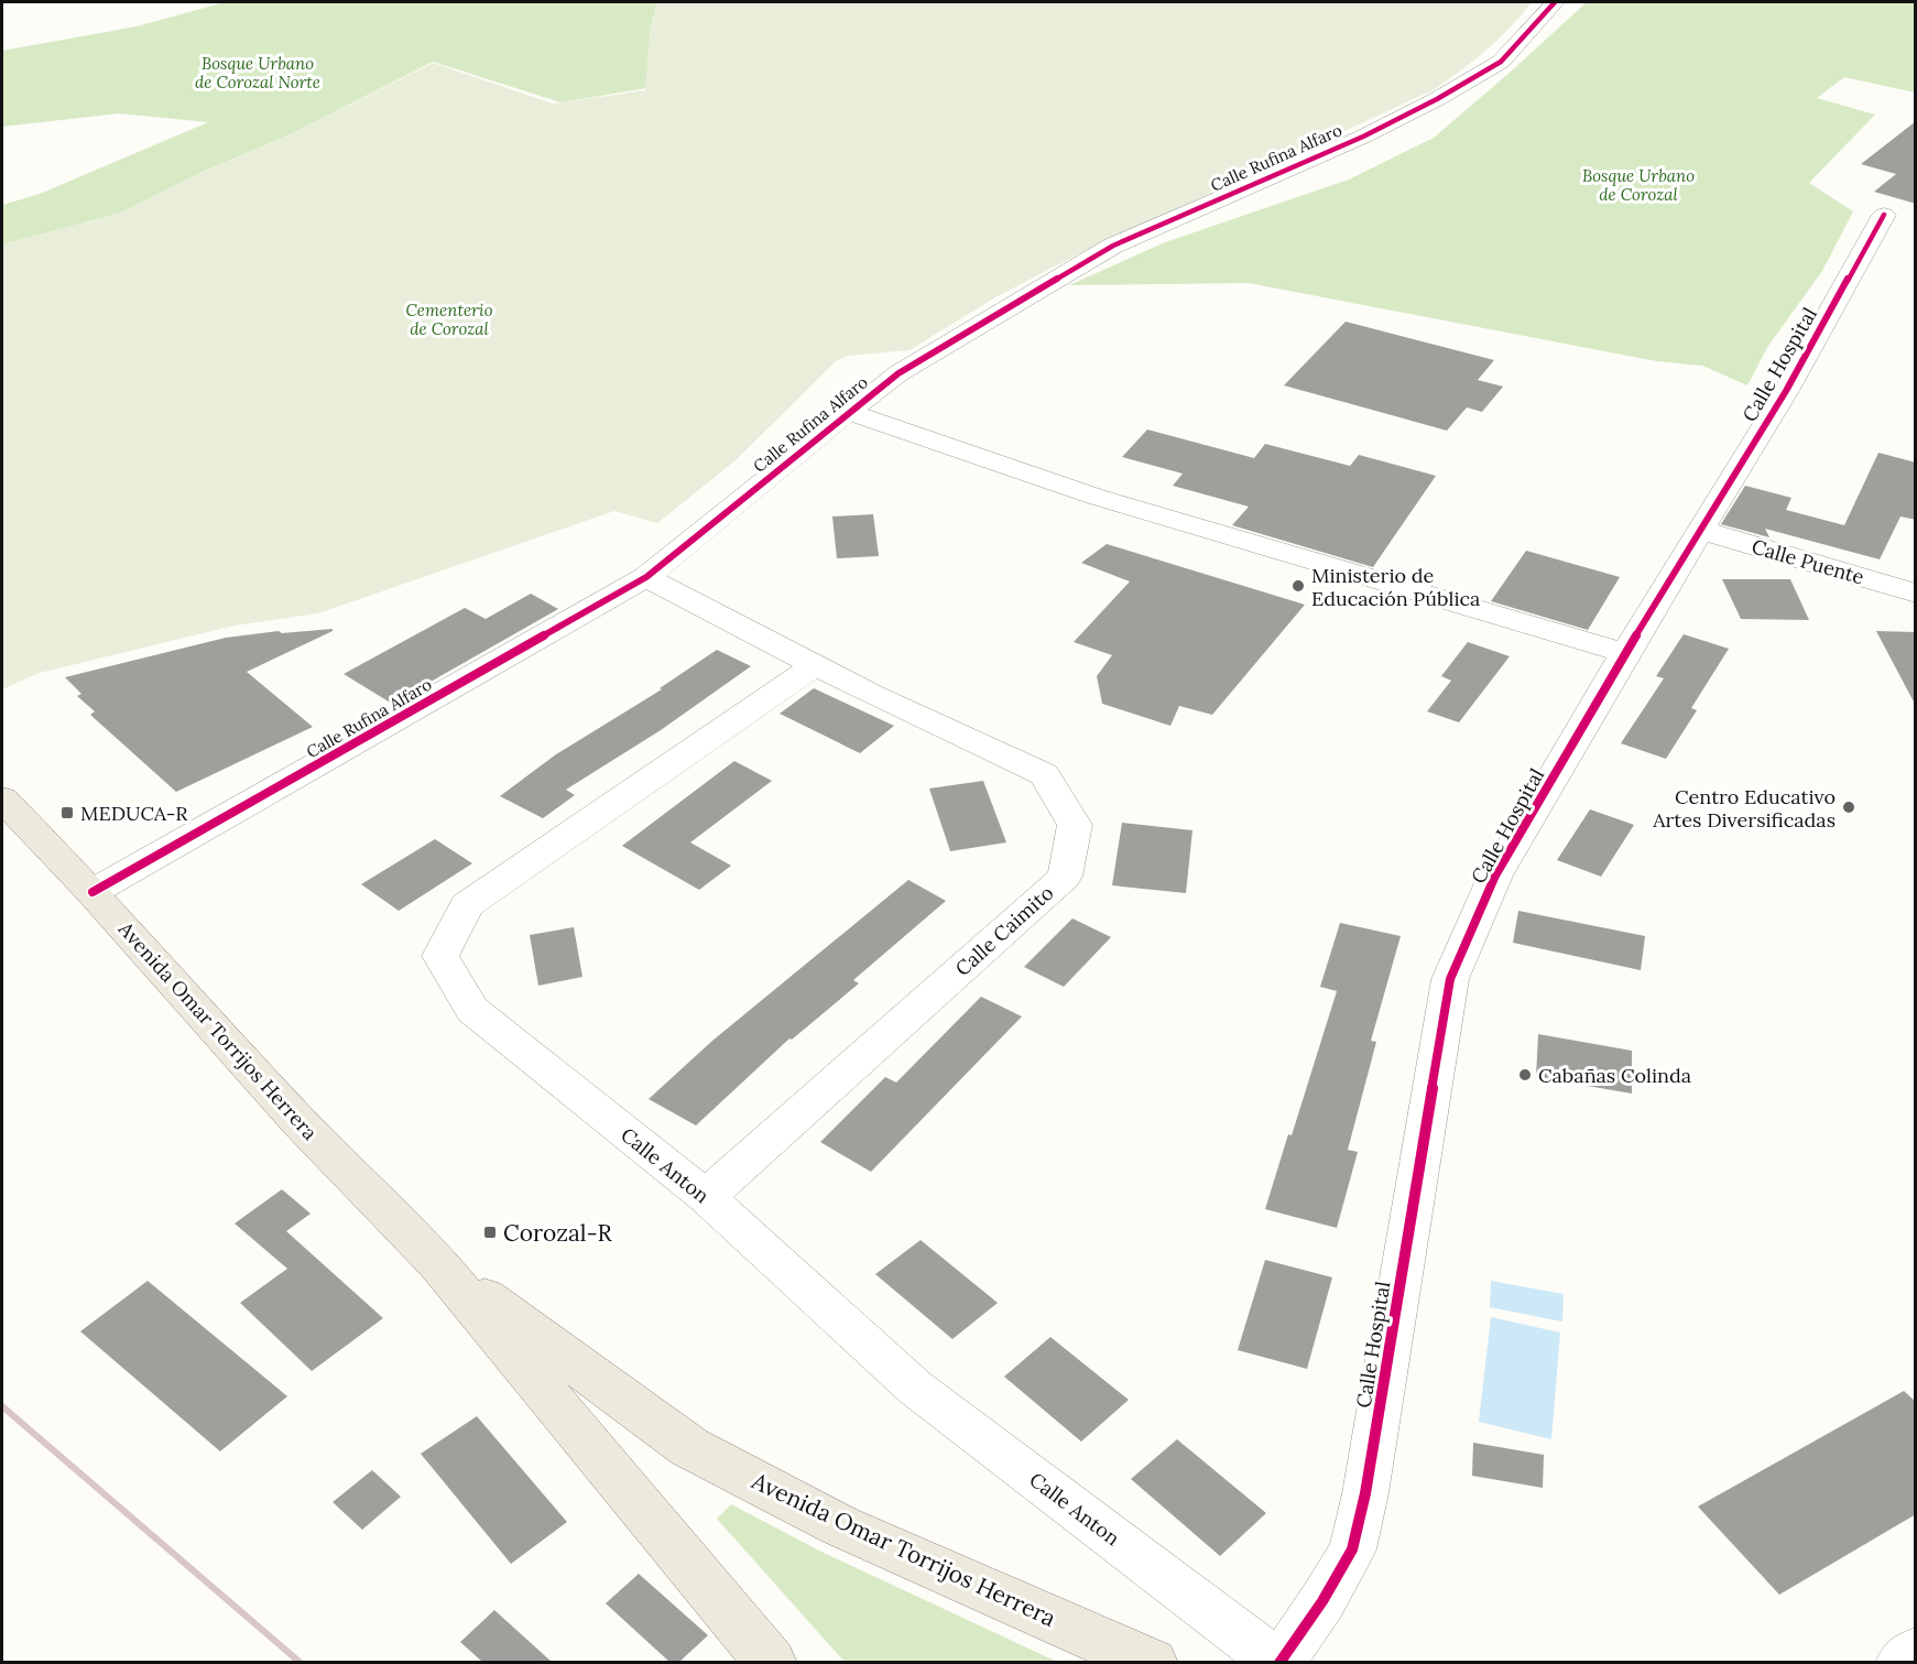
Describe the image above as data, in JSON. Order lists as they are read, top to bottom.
{
  "streets": {
    "main road": ["Avenida Omar Torrijos Herrera"],
    "street": [
      "Calle Rufina Alfaro",
      "Calle Hospital",
      "Calle Puente",
      "Calle Caimito",
      "Calle Anton"
    ]
  },
  "crossings": [
    ["Calle Rufina Alfaro", "Calle Caimito"],
    ["Calle Rufina Alfaro", "Avenida Omar Torrijos Herrera"],
    ["Calle Hospital", "Calle Puente"],
    ["Calle Hospital", "Calle Anton"],
    ["Calle Caimito", "Calle Anton"]
  ],
  "parks": ["Bosque Urbano de Corozal Norte", "Bosque Urbano de Corozal", "Cementerio de Corozal"],
  "places": {
    "other": ["Ministerio de Educación Pública", "Centro Educativo Artes Diversificadas", "Cabañas Colinda"],
    "transit": ["MEDUCA-R", "Corozal-R"]
  }
}
